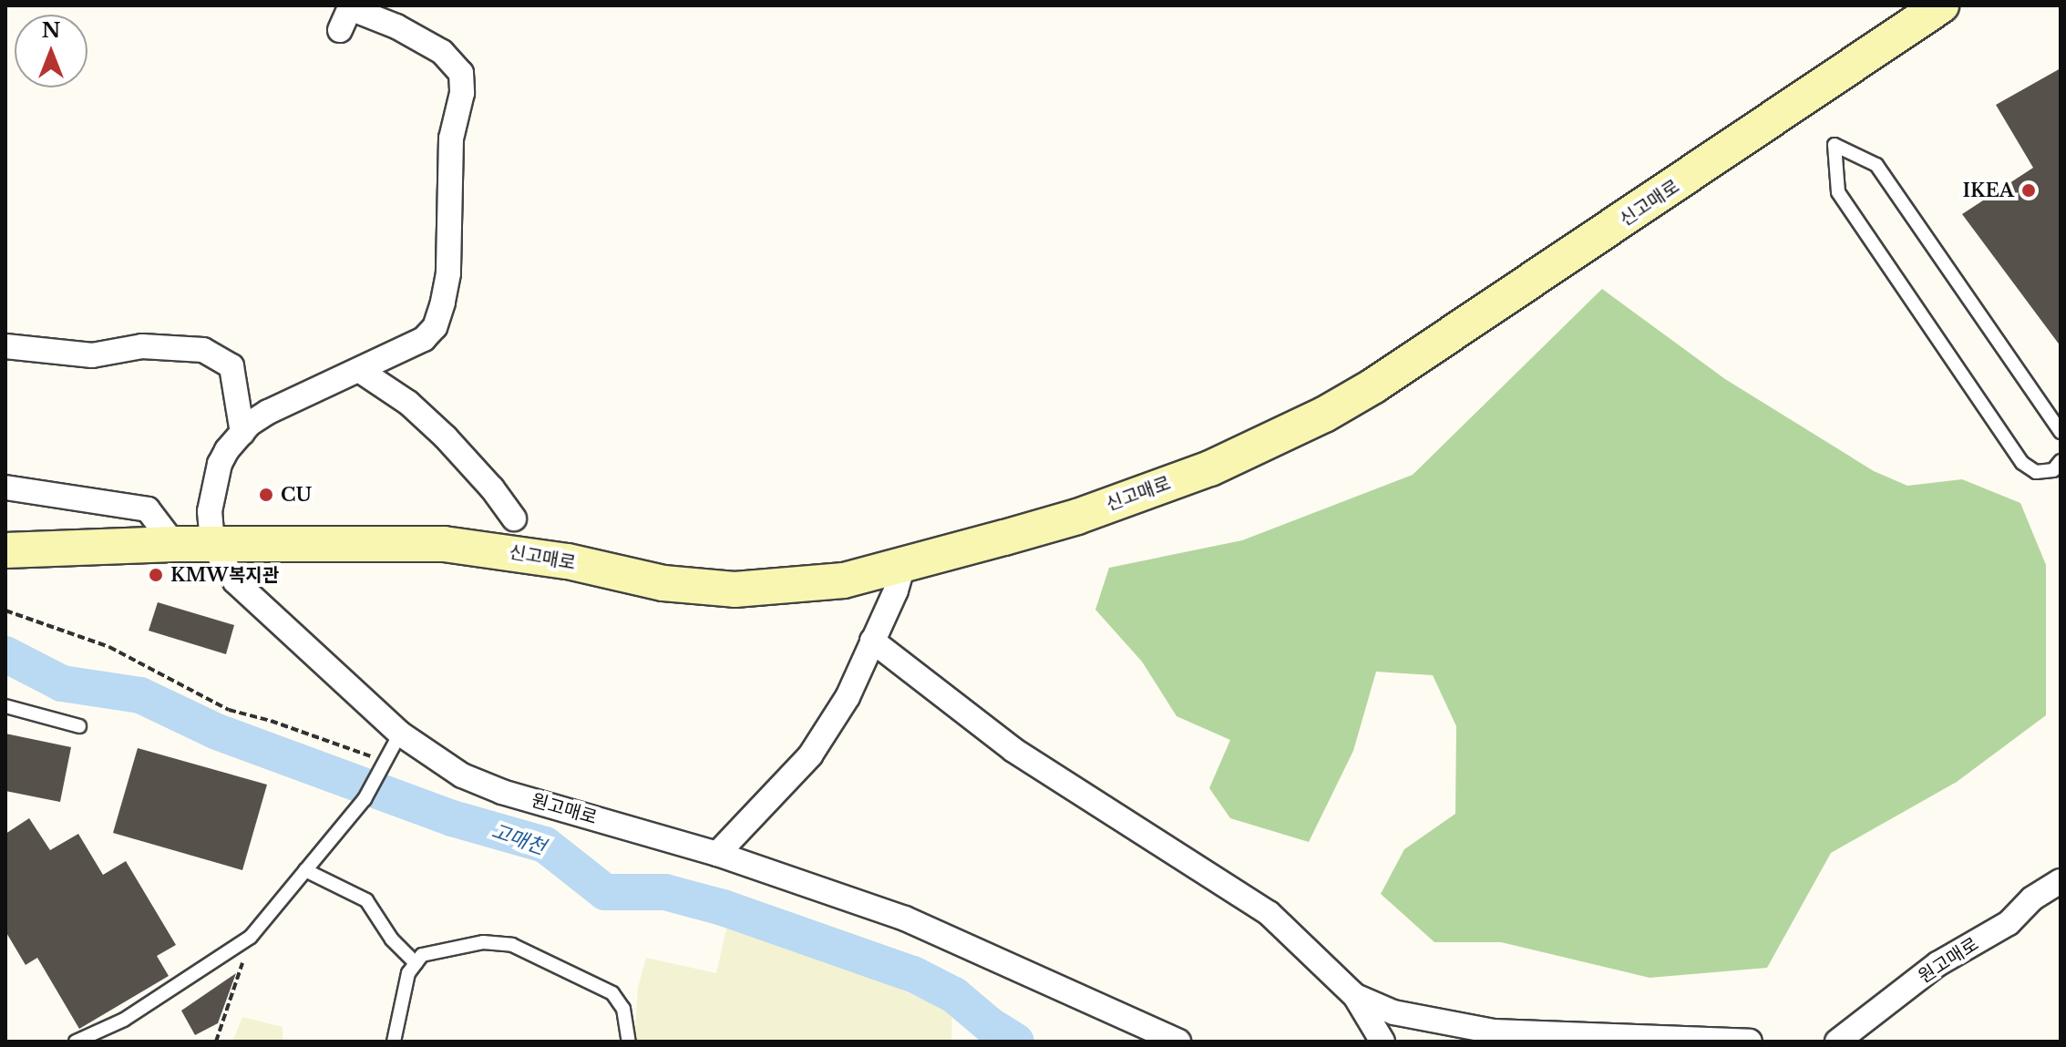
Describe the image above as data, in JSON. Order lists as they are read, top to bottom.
{
  "streets": {
    "street": ["신고매로", "원고매로"]
  },
  "crossings": [
    ["신고매로", "원고매로"]
  ],
  "water": ["고매천"],
  "places": ["IKEA", "CU", "KMW복지관"],
  "north": "top"
}
